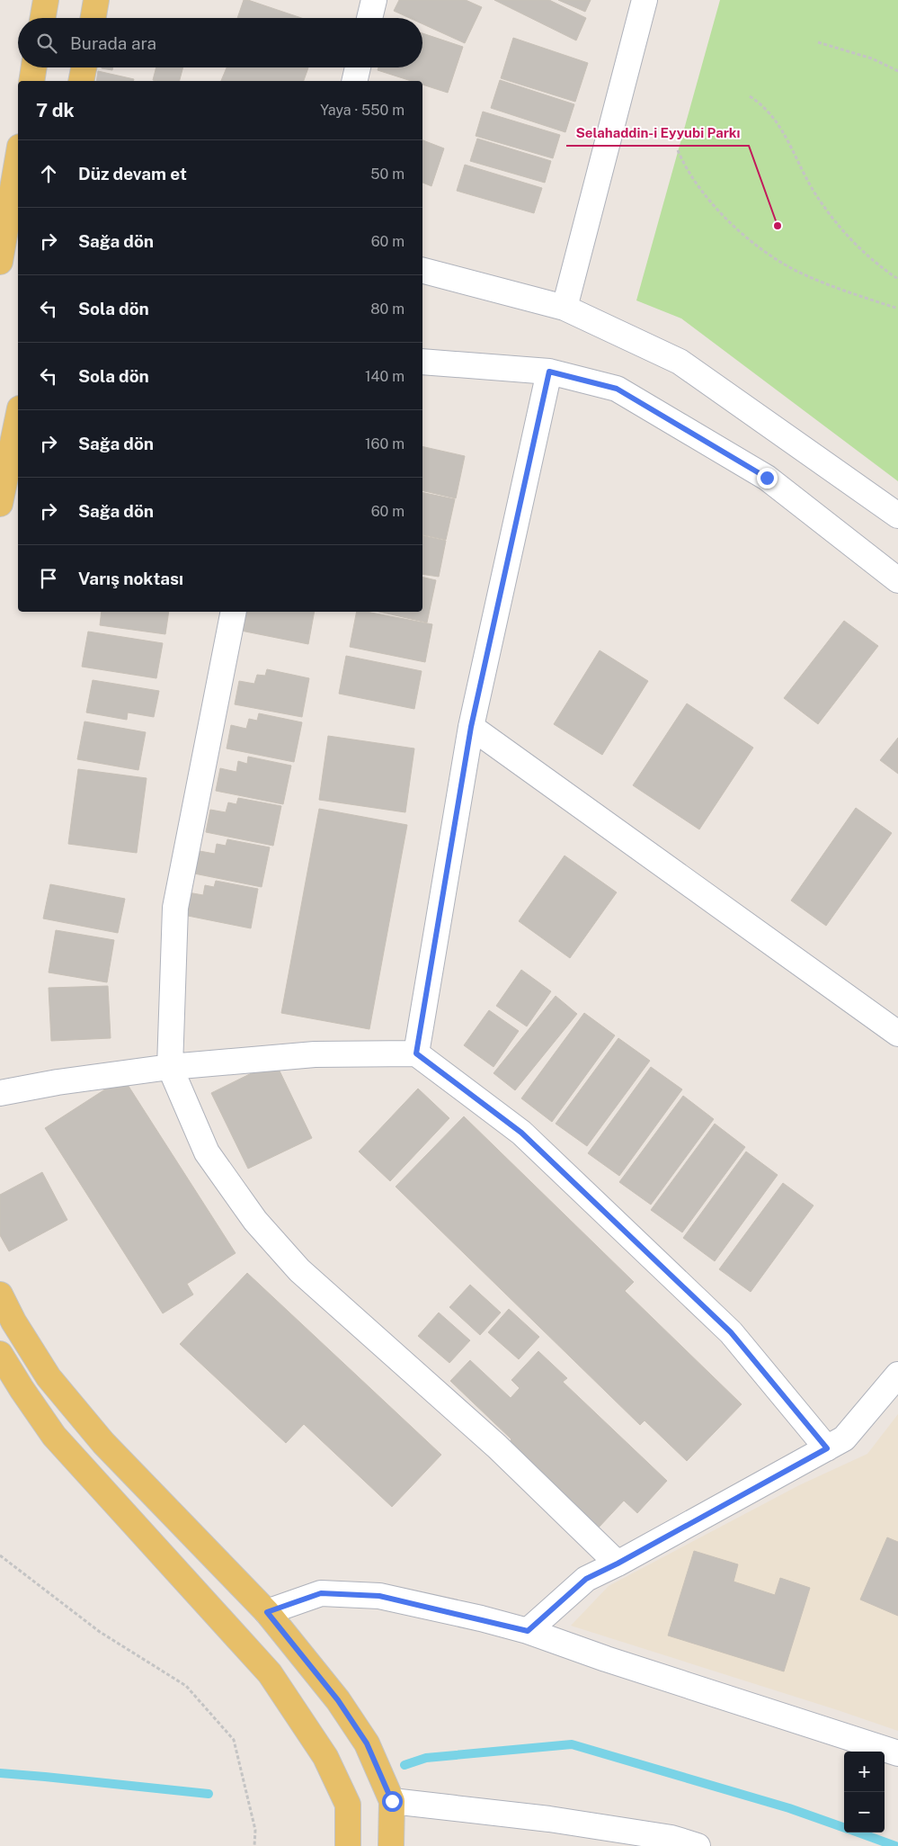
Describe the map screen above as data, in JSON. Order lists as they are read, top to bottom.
{
  "places": ["Selahaddin-i Eyyubi Parkı"],
  "page": {
    "search": "Burada ara",
    "heading": ["7 dk", "Yaya · 550 m"],
    "list": [
      ["Düz devam et", "50 m"],
      ["Sağa dön", "60 m"],
      ["Sola dön", "80 m"],
      ["Sola dön", "140 m"],
      ["Sağa dön", "160 m"],
      ["Sağa dön", "60 m"],
      "Varış noktası"
    ],
    "map_buttons": ["+", "−"]
  }
}
